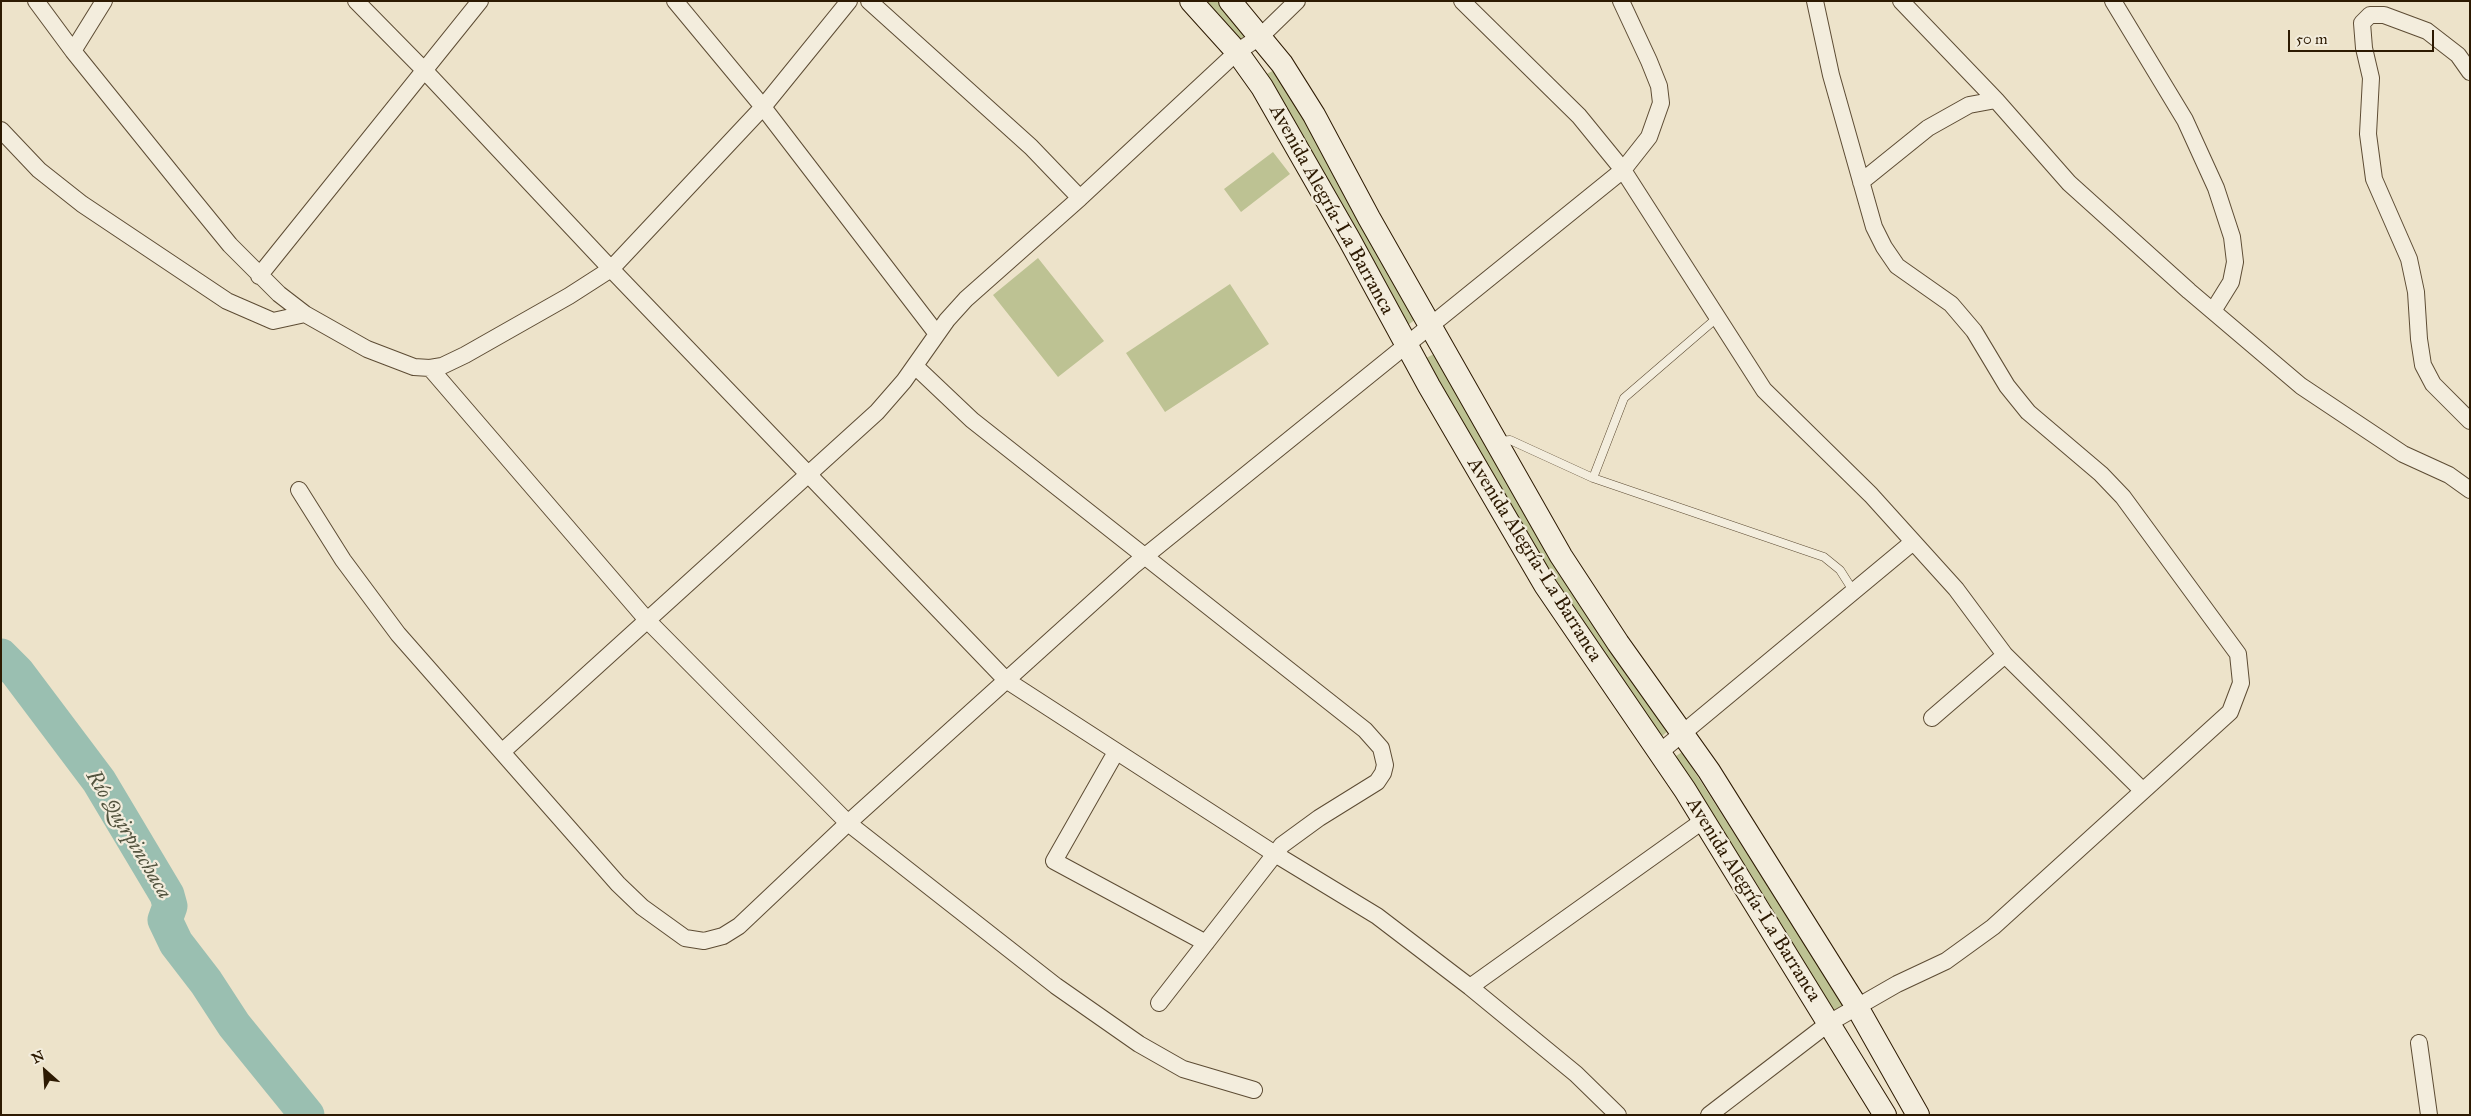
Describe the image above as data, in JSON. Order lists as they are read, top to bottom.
{
  "streets": {
    "main road": ["Avenida Alegría-La Barranca"]
  },
  "water": ["Río Quirpinchaca"],
  "scale_bar": "50 m",
  "north": "top left"
}
